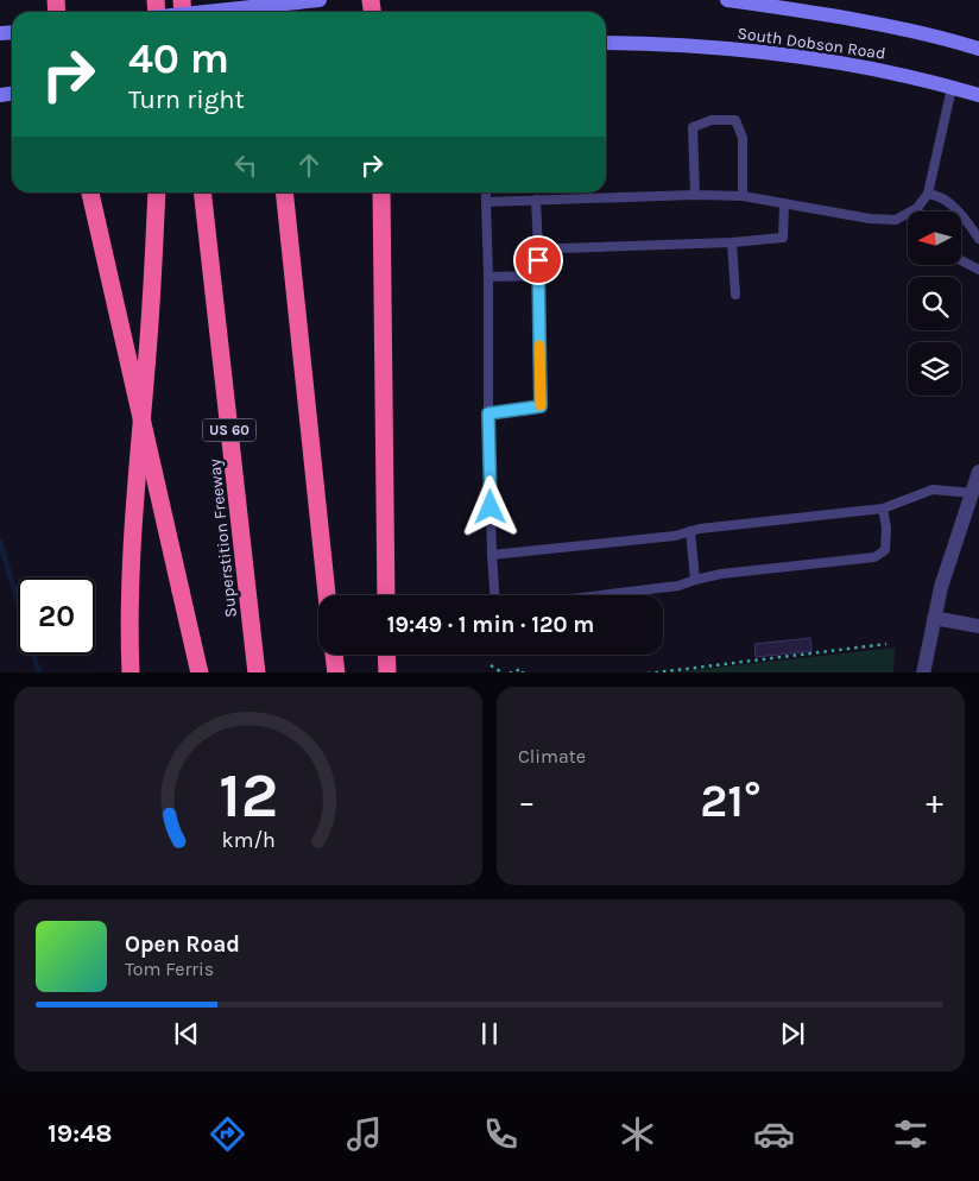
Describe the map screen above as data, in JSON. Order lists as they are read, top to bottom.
{
  "streets": {
    "highway": ["US 60", "Superstition Freeway"],
    "main road": ["South Dobson Road"]
  },
  "north": "left",
  "page": {
    "turn": ["40 m", "Turn right"],
    "limit": "20",
    "trip": "19:49 · 1 min · 120 m",
    "tile": "Climate",
    "heat": ["−", "21°", "+"],
    "song": ["Open Road", "Tom Ferris"],
    "tabs": "19:48",
    "gauge": ["12", "km/h"]
  }
}
